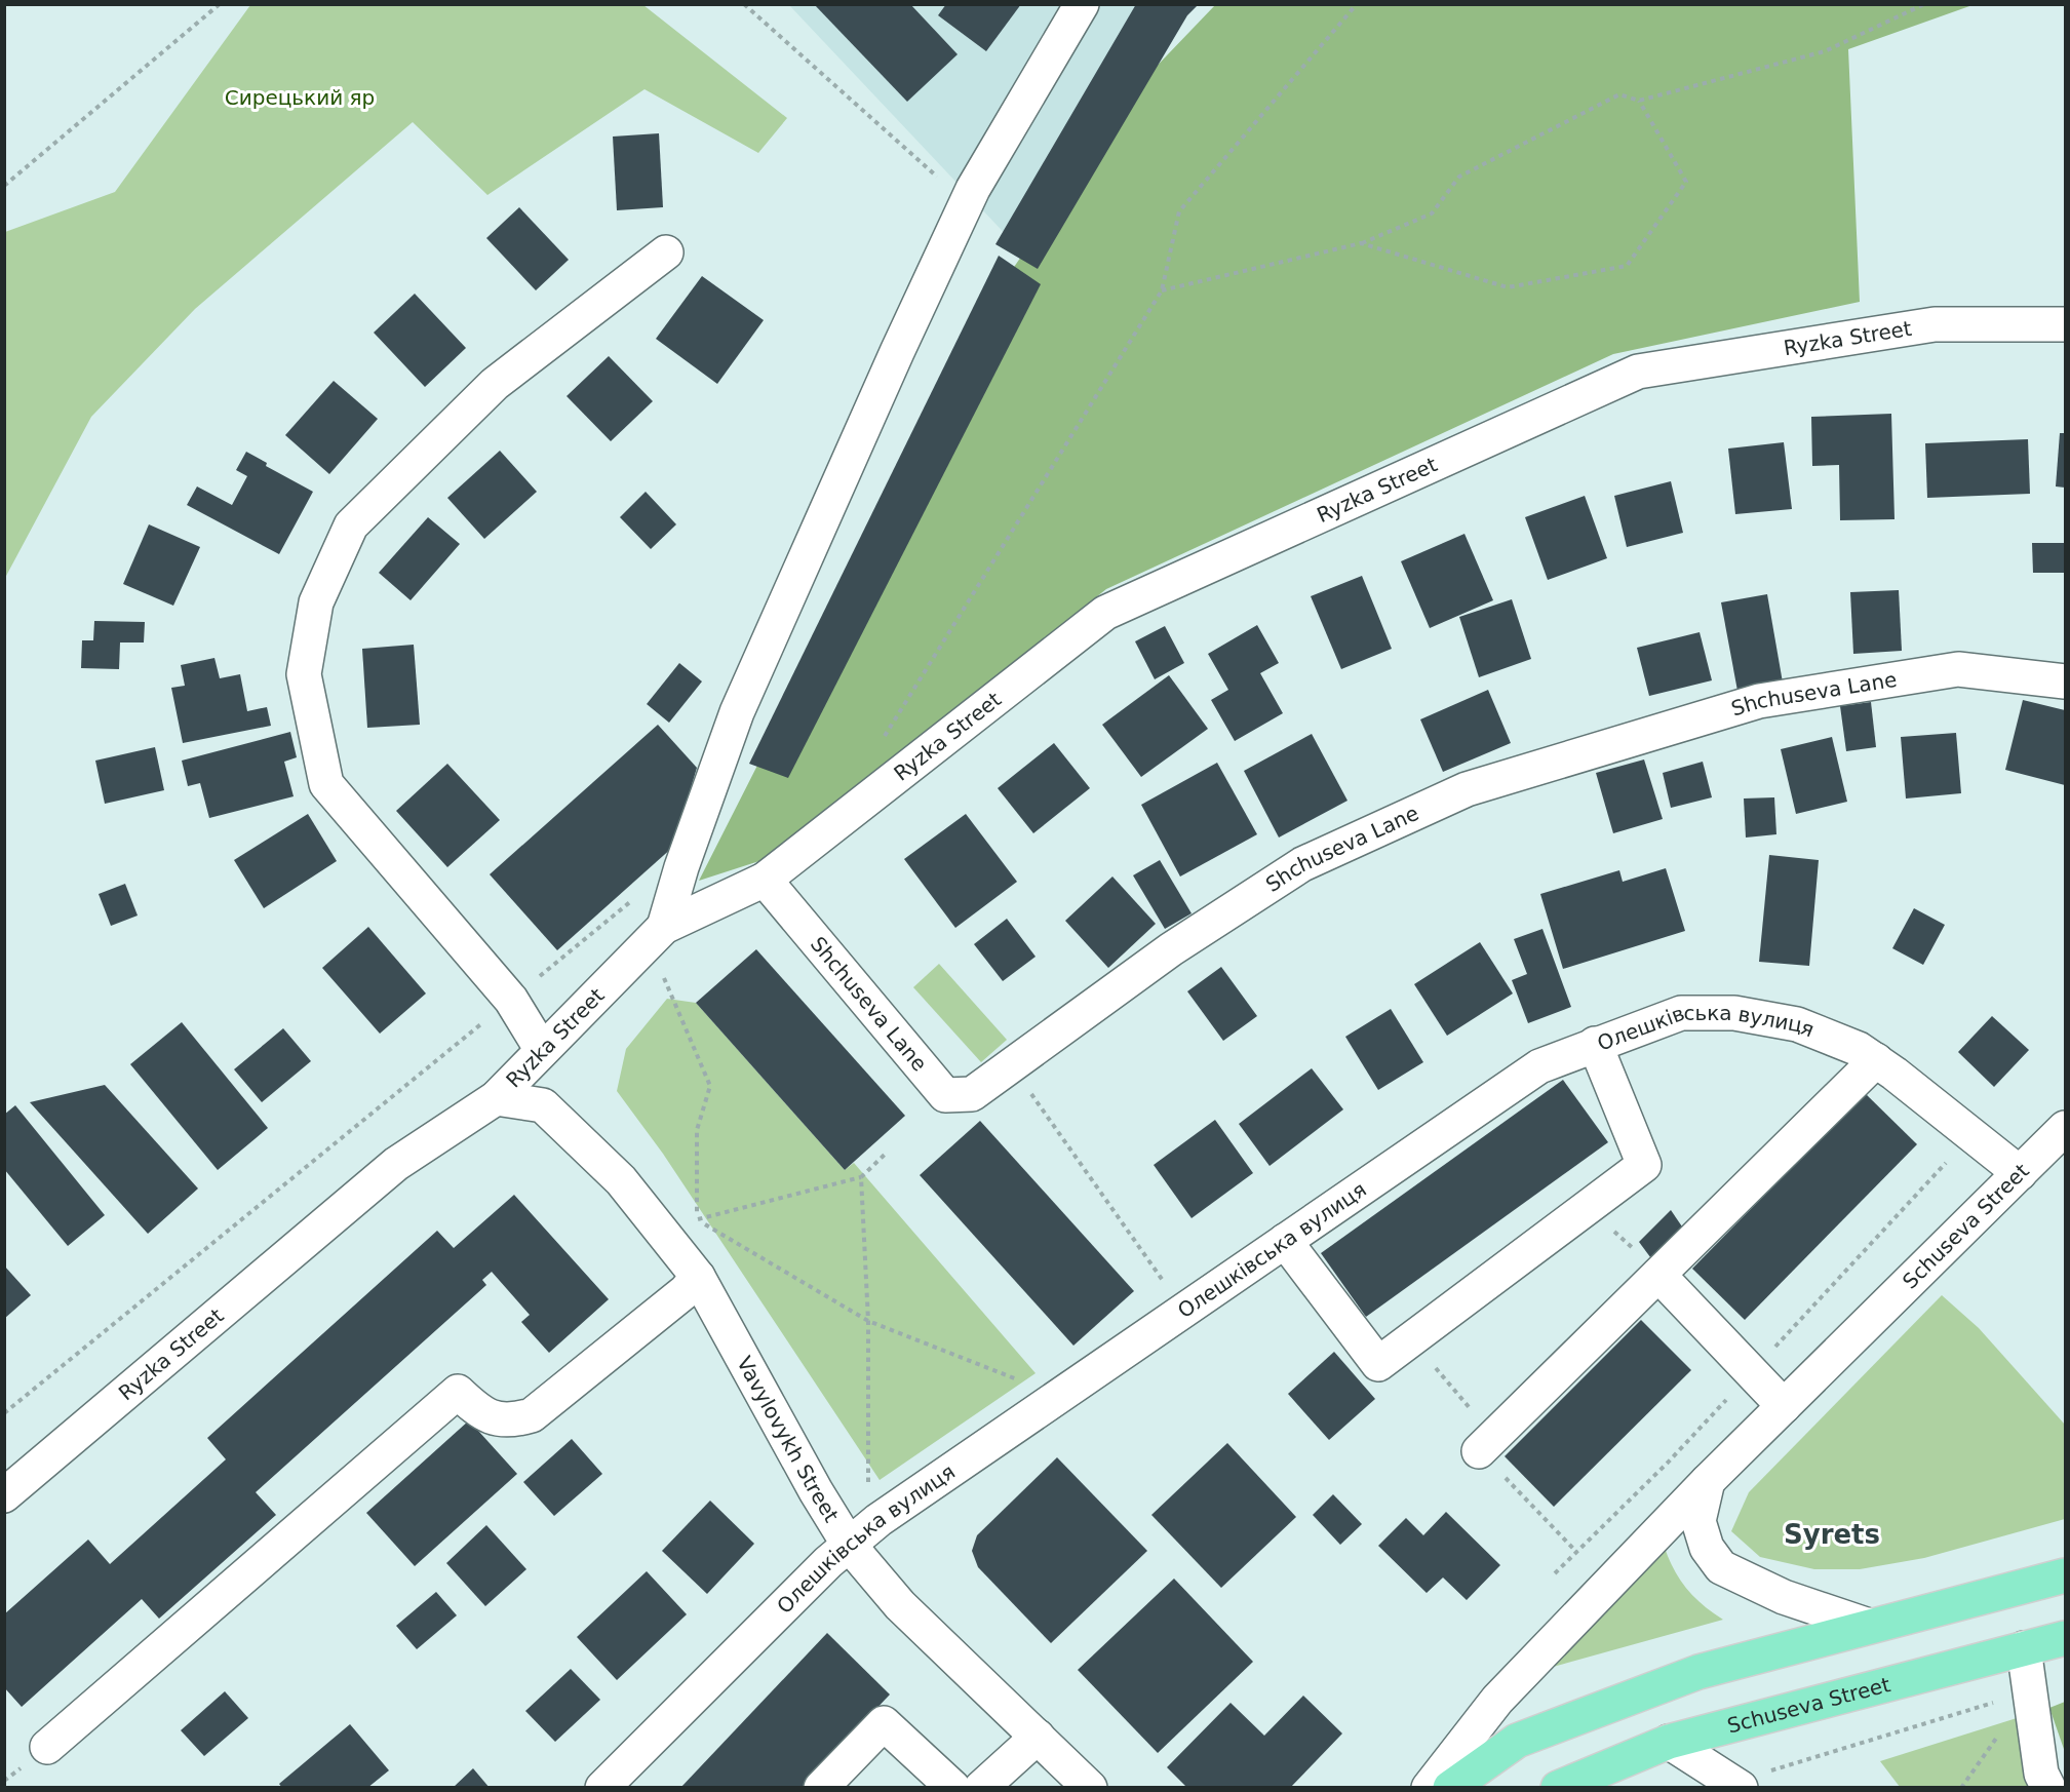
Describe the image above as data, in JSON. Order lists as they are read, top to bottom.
{
  "streets": {
    "main road": ["Schuseva Street"],
    "street": [
      "Ryzka Street",
      "Shchuseva Lane",
      "Олешківська вулиця",
      "Vavylovykh Street"
    ]
  },
  "crossings": [
    ["Ryzka Street", "Shchuseva Lane"],
    ["Ryzka Street", "Vavylovykh Street"],
    ["Олешківська вулиця", "Schuseva Street"],
    ["Олешківська вулиця", "Vavylovykh Street"]
  ],
  "districts": ["Syrets"],
  "parks": ["Сирецький яр"]
}
